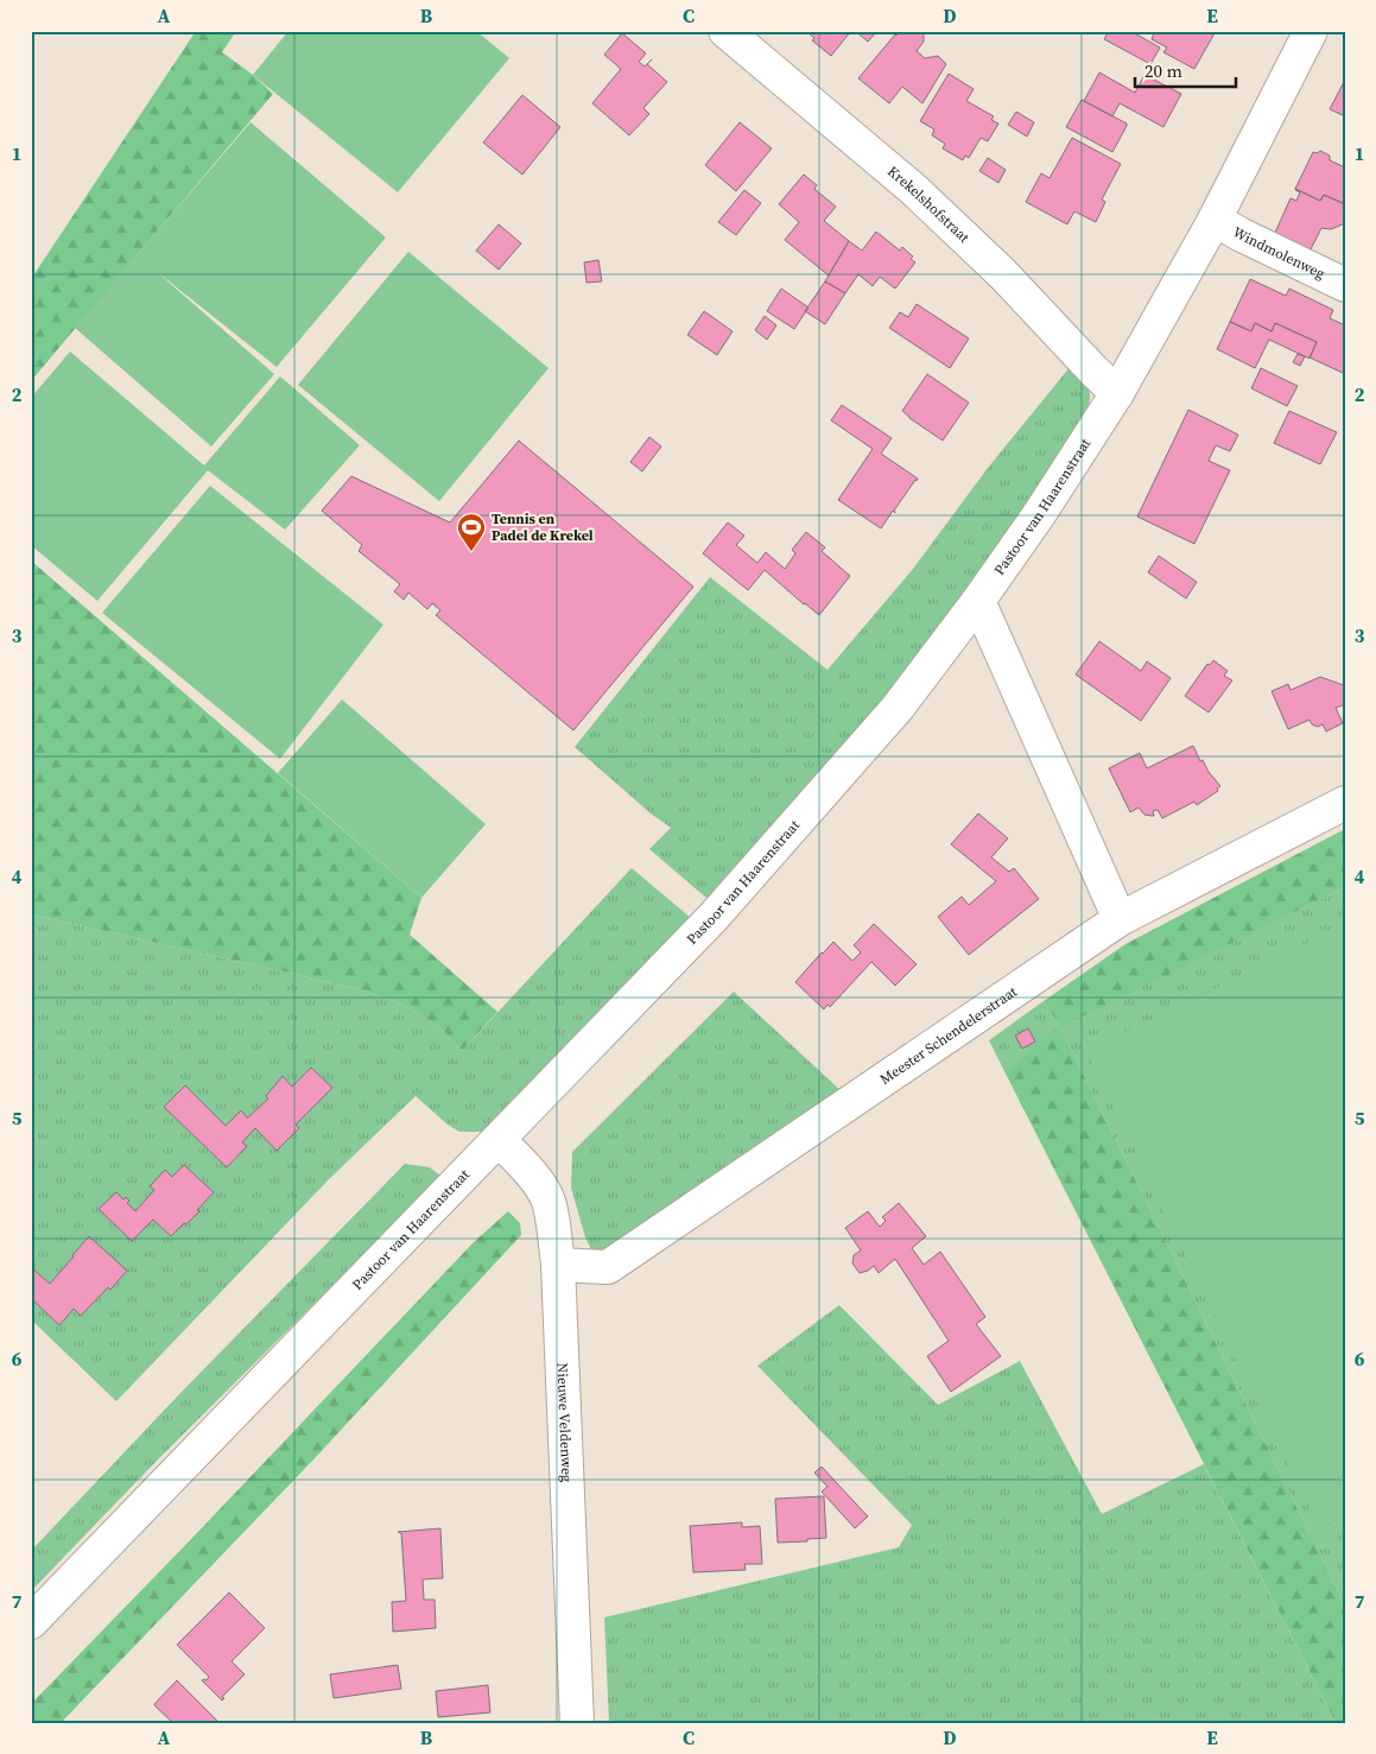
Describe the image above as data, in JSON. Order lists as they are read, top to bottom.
{
  "streets": {
    "street": [
      "Krekelshofstraat",
      "Windmolenweg",
      "Pastoor van Haarenstraat",
      "Meester Schendelerstraat",
      "Nieuwe Veldenweg"
    ]
  },
  "crossings": [
    ["Krekelshofstraat", "Pastoor van Haarenstraat"],
    ["Windmolenweg", "Pastoor van Haarenstraat"],
    ["Pastoor van Haarenstraat", "Nieuwe Veldenweg"],
    ["Meester Schendelerstraat", "Nieuwe Veldenweg"]
  ],
  "places": {
    "sports": ["Tennis en Padel de Krekel"]
  },
  "scale_bar": "20 m",
  "grid": {
    "columns": [
      "A",
      "B",
      "C",
      "D",
      "E"
    ],
    "rows": [
      "1",
      "2",
      "3",
      "4",
      "5",
      "6",
      "7"
    ]
  }
}
